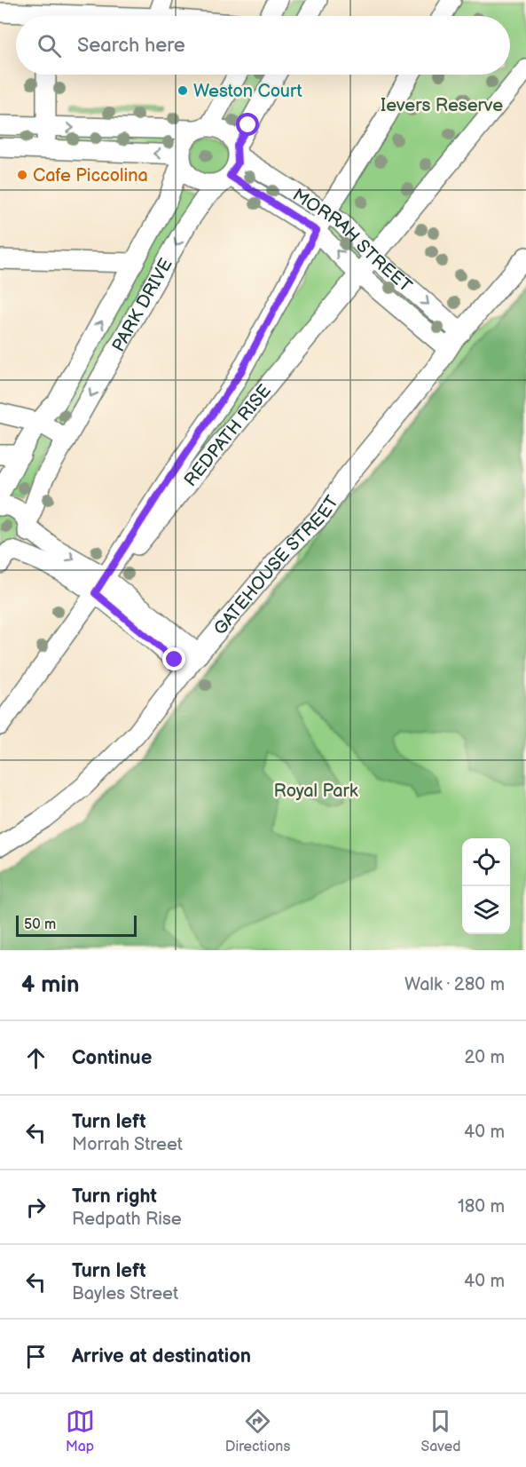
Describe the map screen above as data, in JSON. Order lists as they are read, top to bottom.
{
  "streets": {
    "street": [
      "MORRAH STREET",
      "PARK DRIVE",
      "REDPATH RISE",
      "GATEHOUSE STREET"
    ]
  },
  "crossings": [
    ["MORRAH STREET", "PARK DRIVE"],
    ["MORRAH STREET", "REDPATH RISE"],
    ["MORRAH STREET", "GATEHOUSE STREET"]
  ],
  "parks": ["Ievers Reserve", "Royal Park"],
  "places": ["Weston Court", "Cafe Piccolina"],
  "scale_bar": "50 m",
  "page": {
    "search": "Search here",
    "scale": "50 m",
    "heading": ["4 min", "Walk · 280 m"],
    "list": [
      ["Continue", "20 m"],
      ["Turn left", "Morrah Street", "40 m"],
      ["Turn right", "Redpath Rise", "180 m"],
      ["Turn left", "Bayles Street", "40 m"],
      "Arrive at destination"
    ],
    "nav": ["Map", "Directions", "Saved"]
  }
}
